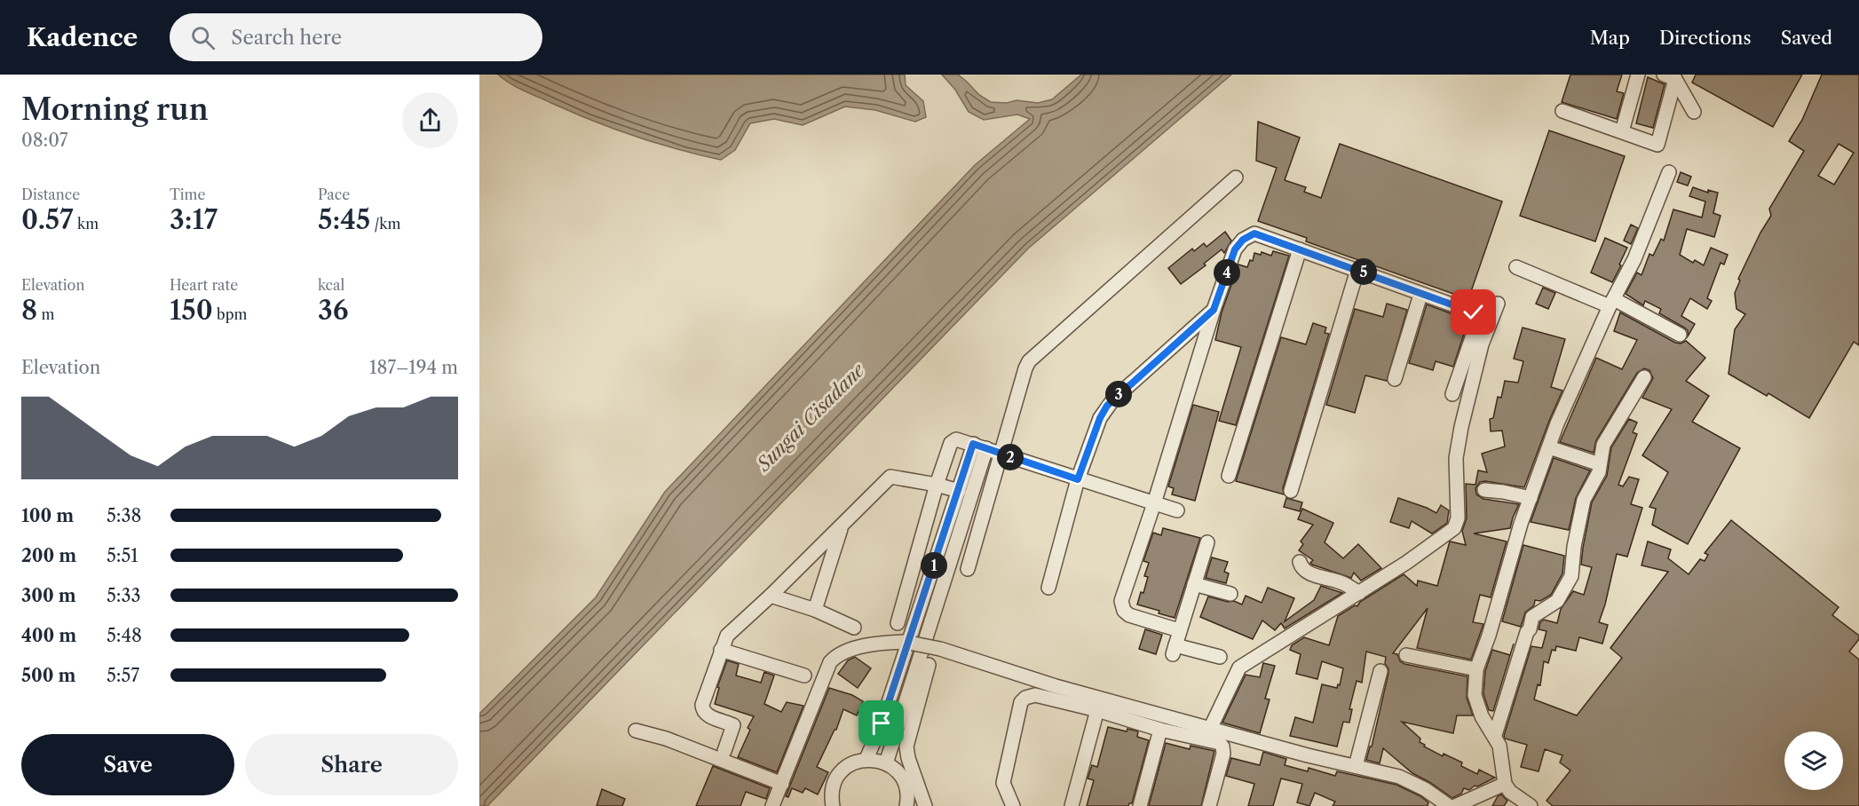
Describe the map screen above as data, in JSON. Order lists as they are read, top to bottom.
{
  "water": ["Sungai Cisadane"],
  "page": {
    "header": "Kadence",
    "search": "Search here",
    "nav": ["Map", "Directions", "Saved"],
    "heading": ["Morning run", "08:07"],
    "stats": [
      ["Distance", "0.57 km"],
      ["Time", "3:17"],
      ["Pace", "5:45 /km"],
      ["Elevation", "8 m"],
      ["Heart rate", "150 bpm"],
      ["kcal", "36"]
    ],
    "pins": [
      "5",
      "4",
      "3",
      "2",
      "1"
    ],
    "chart": ["Elevation", "187–194 m"],
    "list": [
      {
        "name": "100 m",
        "note": "5:38"
      },
      {
        "name": "200 m",
        "note": "5:51"
      },
      {
        "name": "300 m",
        "note": "5:33"
      },
      {
        "name": "400 m",
        "note": "5:48"
      },
      {
        "name": "500 m",
        "note": "5:57"
      }
    ],
    "buttons": ["Save", "Share"]
  }
}
